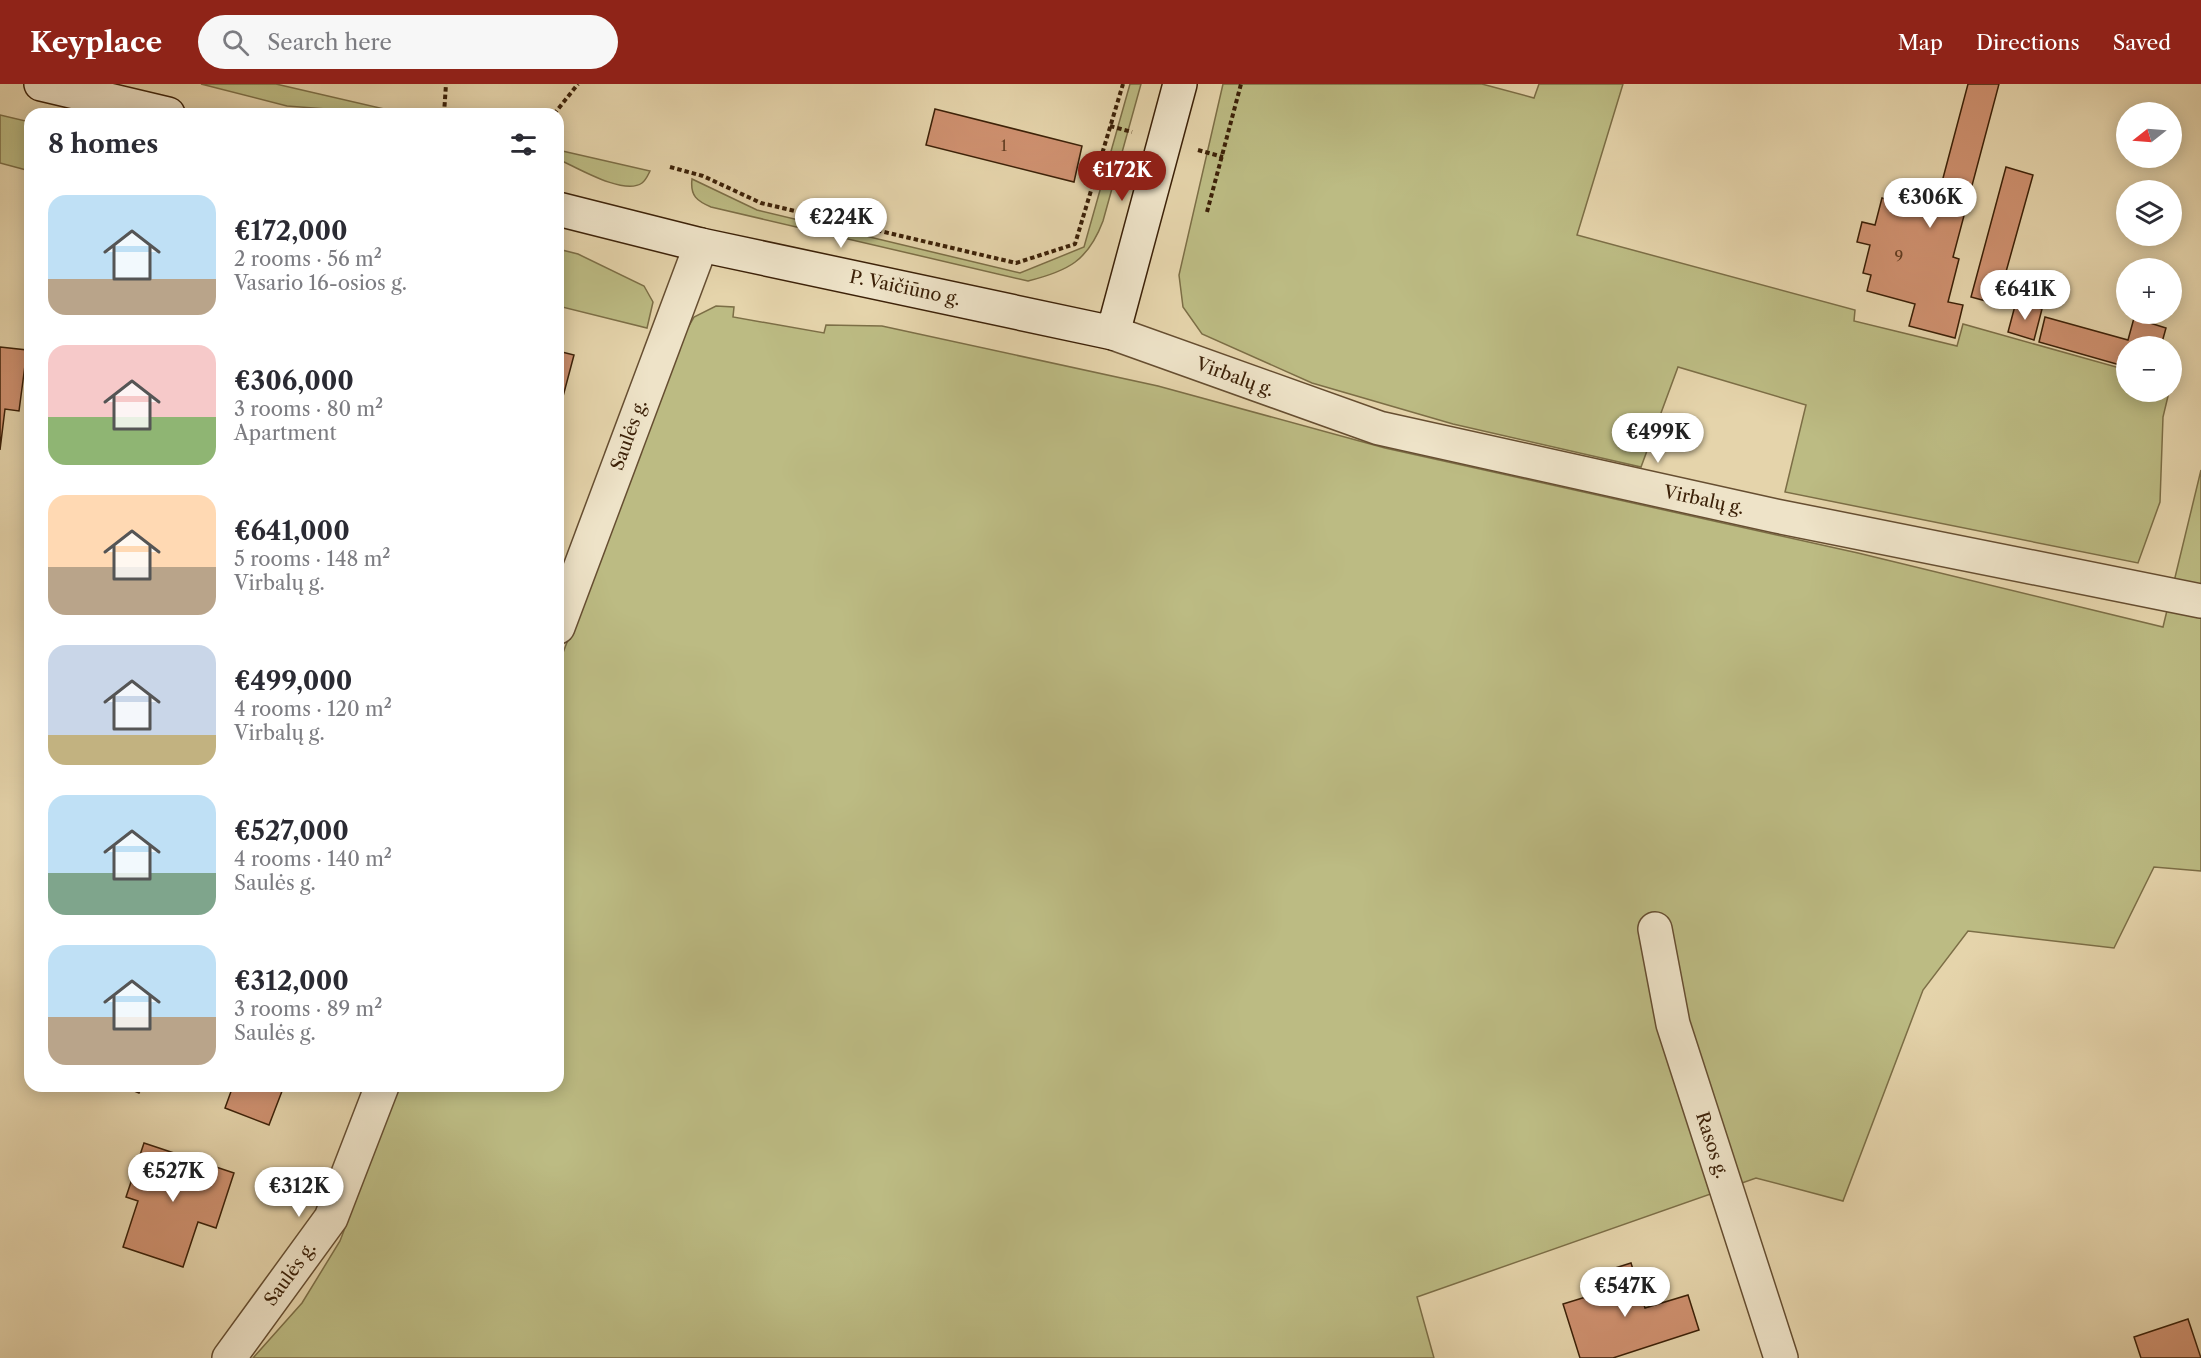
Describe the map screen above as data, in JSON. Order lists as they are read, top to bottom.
{
  "streets": {
    "street": [
      "P. Vaičiūno g.",
      "Virbalų g.",
      "Saulės g.",
      "Rasos g."
    ]
  },
  "crossings": [
    ["P. Vaičiūno g.", "Virbalų g."],
    ["P. Vaičiūno g.", "Saulės g."]
  ],
  "house_numbers": ["1", "9"],
  "north": "left",
  "page": {
    "header": "Keyplace",
    "search": "Search here",
    "nav": ["Map", "Directions", "Saved"],
    "map_buttons": ["+", "−"],
    "heading": "8 homes",
    "price": [
      "€172K",
      "€306K",
      "€224K",
      "€641K",
      "€499K",
      "€527K",
      "€312K",
      "€547K"
    ],
    "list": [
      {
        "name": "€172,000",
        "note": "2 rooms · 56 m² · Vasario 16-osios g."
      },
      {
        "name": "€306,000",
        "note": "3 rooms · 80 m² · Apartment"
      },
      {
        "name": "€641,000",
        "note": "5 rooms · 148 m² · Virbalų g."
      },
      {
        "name": "€499,000",
        "note": "4 rooms · 120 m² · Virbalų g."
      },
      {
        "name": "€527,000",
        "note": "4 rooms · 140 m² · Saulės g."
      },
      {
        "name": "€312,000",
        "note": "3 rooms · 89 m² · Saulės g."
      }
    ]
  }
}
